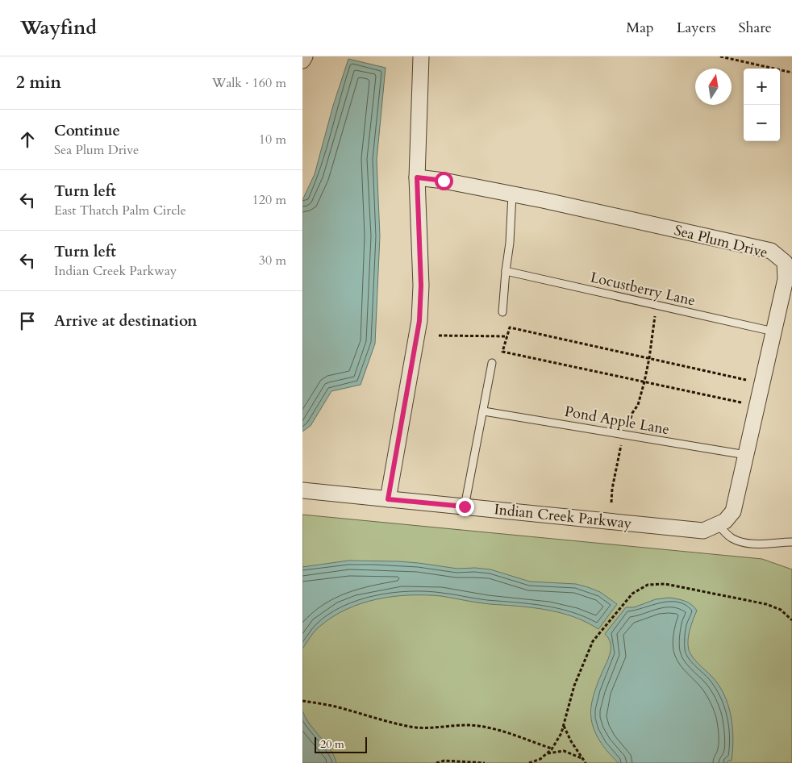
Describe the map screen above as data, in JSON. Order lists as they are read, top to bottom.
{
  "streets": {
    "street": ["Sea Plum Drive", "Indian Creek Parkway"],
    "lane": ["Locustberry Lane", "Pond Apple Lane"]
  },
  "crossings": [
    ["Sea Plum Drive", "Locustberry Lane"],
    ["Sea Plum Drive", "Pond Apple Lane"],
    ["Sea Plum Drive", "Indian Creek Parkway"]
  ],
  "scale_bar": "20 m",
  "north": "top",
  "page": {
    "header": "Wayfind",
    "nav": ["Map", "Layers", "Share"],
    "heading": ["2 min", "Walk · 160 m"],
    "map_buttons": ["+", "−"],
    "list": [
      ["Continue", "Sea Plum Drive", "10 m"],
      ["Turn left", "East Thatch Palm Circle", "120 m"],
      ["Turn left", "Indian Creek Parkway", "30 m"],
      "Arrive at destination"
    ],
    "scale": "20 m"
  }
}
